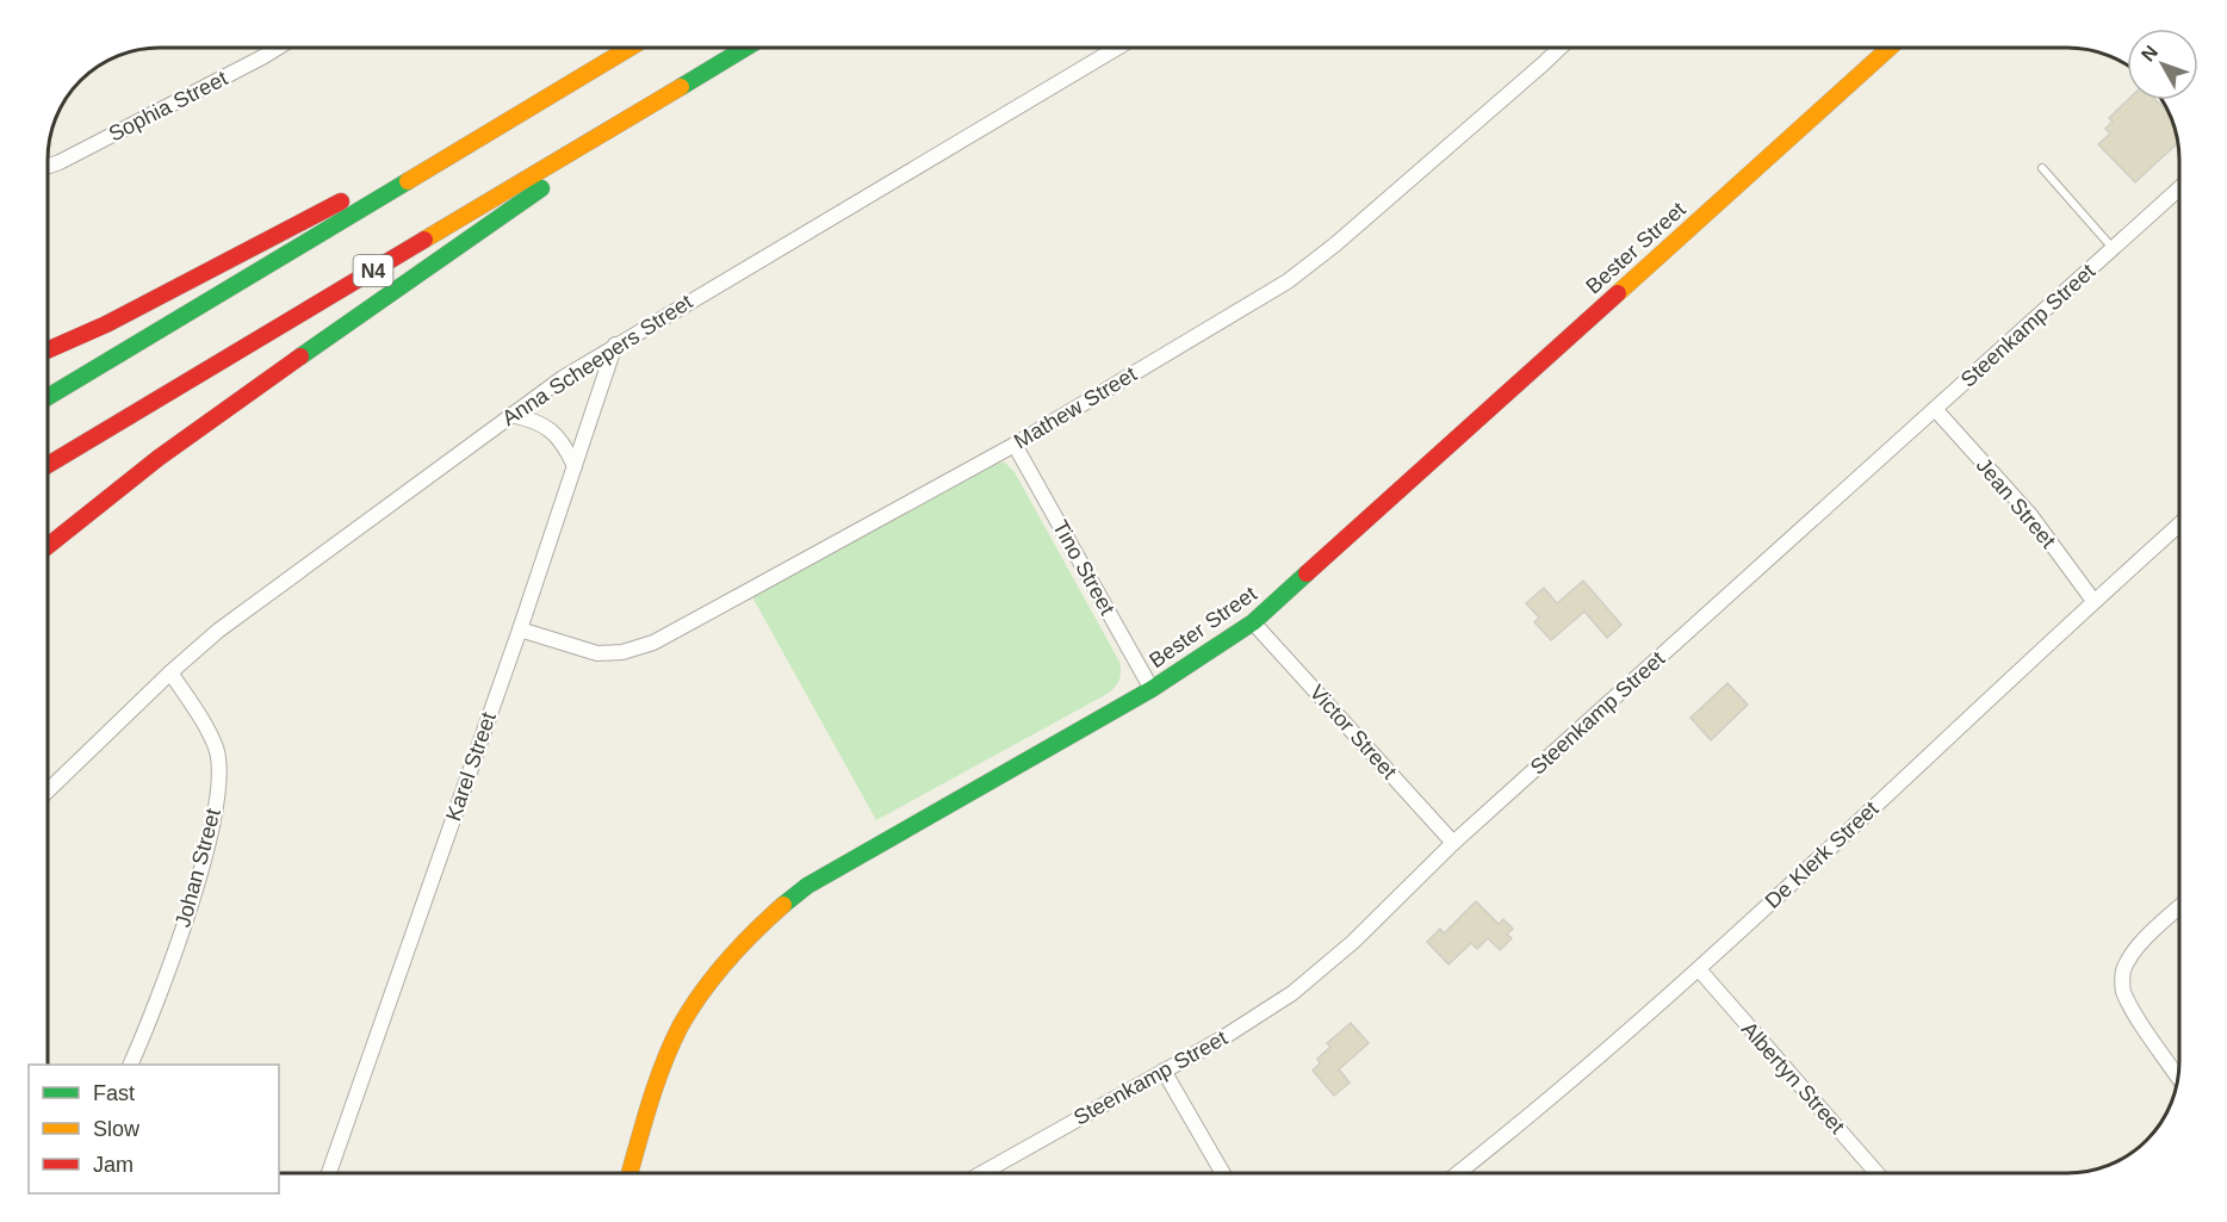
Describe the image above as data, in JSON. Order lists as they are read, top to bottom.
{
  "streets": {
    "main road": ["Bester Street", "N4"],
    "street": [
      "Sophia Street",
      "Steenkamp Street",
      "Anna Scheepers Street",
      "Mathew Street",
      "Jean Street",
      "Tino Street",
      "Victor Street",
      "Karel Street",
      "De Klerk Street",
      "Johan Street",
      "Albertyn Street"
    ]
  },
  "crossings": [
    ["Bester Street", "Tino Street"],
    ["Bester Street", "Victor Street"],
    ["Steenkamp Street", "Jean Street"],
    ["Steenkamp Street", "Victor Street"],
    ["Anna Scheepers Street", "Karel Street"],
    ["Anna Scheepers Street", "Johan Street"],
    ["Mathew Street", "Tino Street"],
    ["Mathew Street", "Karel Street"],
    ["Jean Street", "De Klerk Street"],
    ["De Klerk Street", "Albertyn Street"]
  ],
  "legend": ["Fast", "Slow", "Jam"],
  "north": "top left"
}
